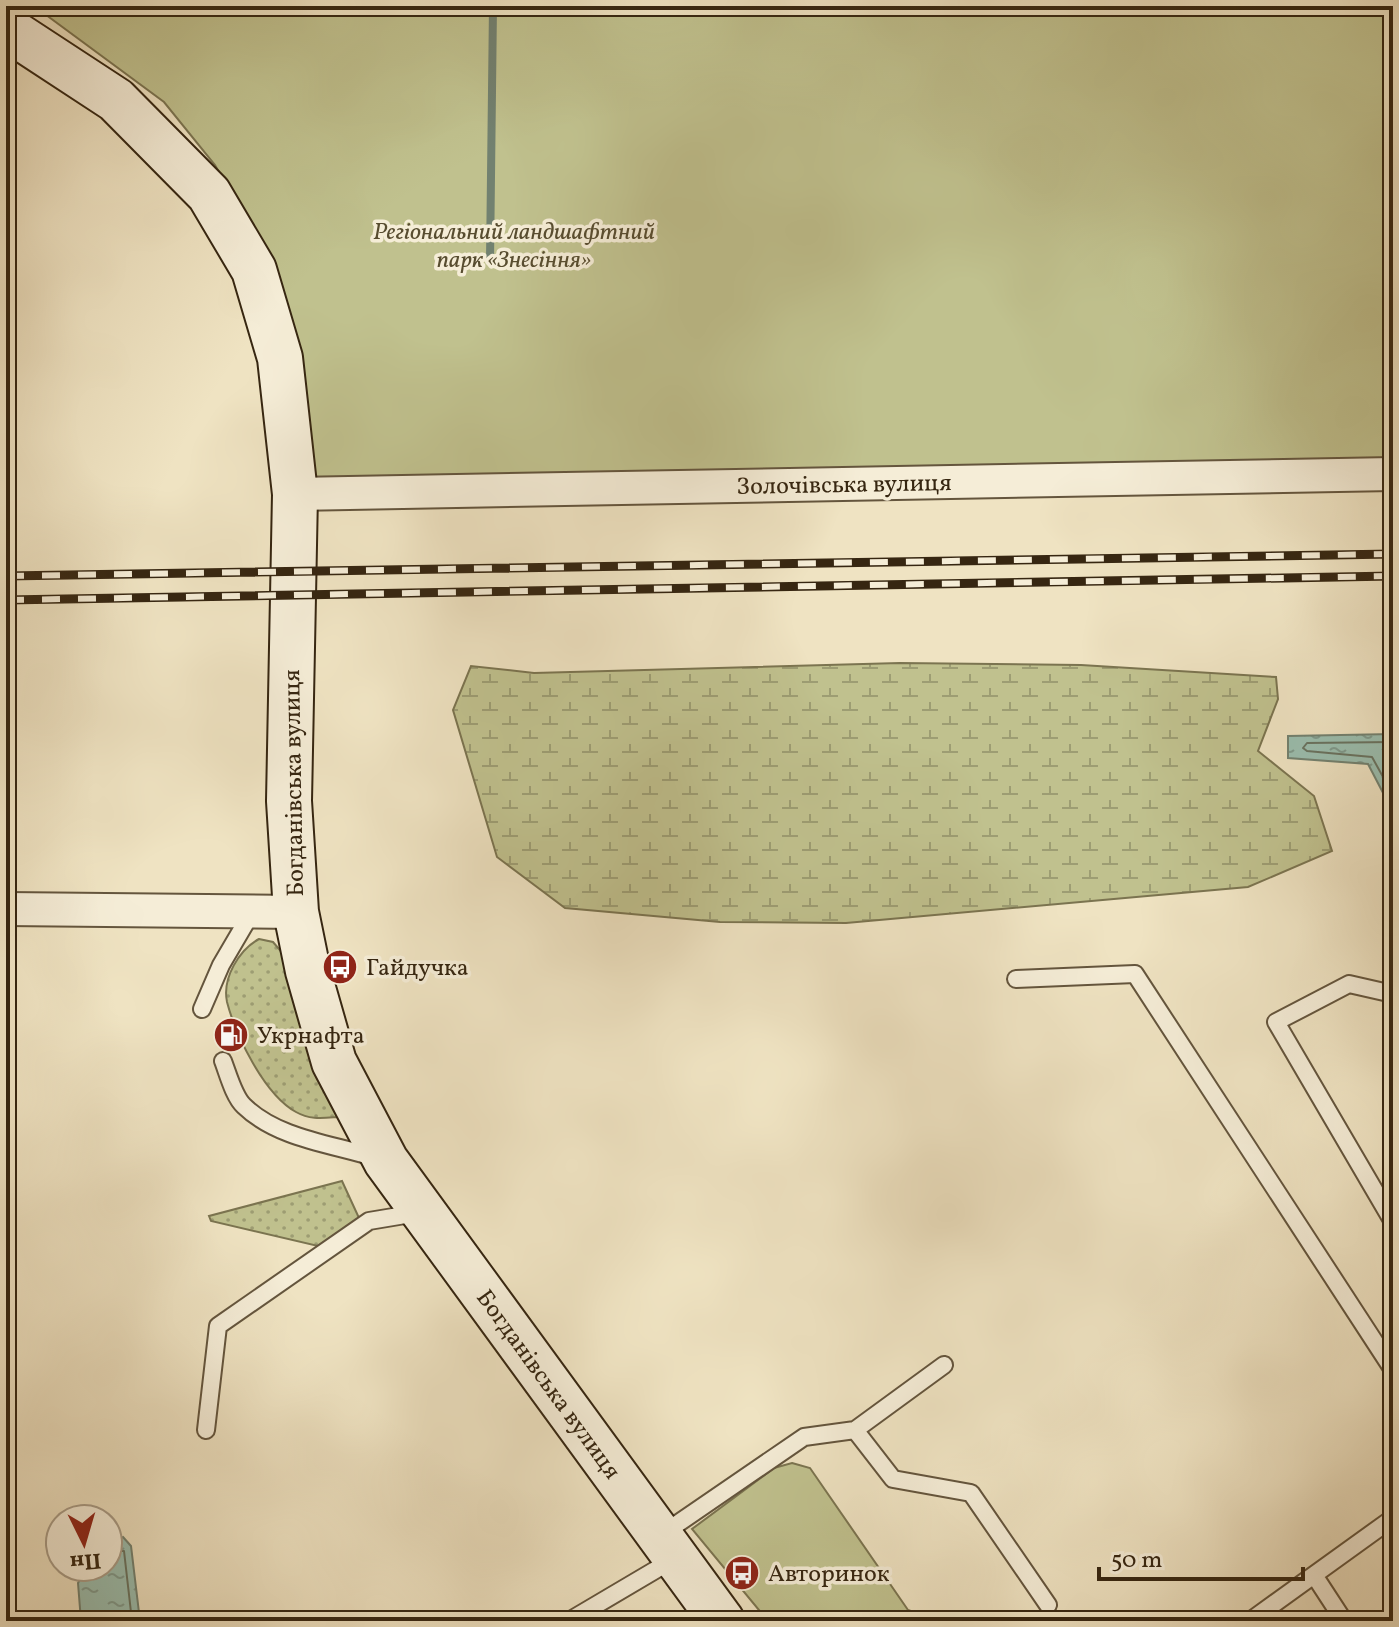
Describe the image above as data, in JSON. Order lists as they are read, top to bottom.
{
  "streets": {
    "main road": ["Богданівська вулиця"],
    "street": ["Золочівська вулиця"]
  },
  "crossings": [
    ["Золочівська вулиця", "Богданівська вулиця"]
  ],
  "parks": ["Регіональний ландшафтний парк «Знесіння»"],
  "places": {
    "bus stop": ["Гайдучка", "Авторинок"],
    "fuel station": ["Укрнафта"]
  },
  "scale_bar": "50 m",
  "north": "bottom"
}
